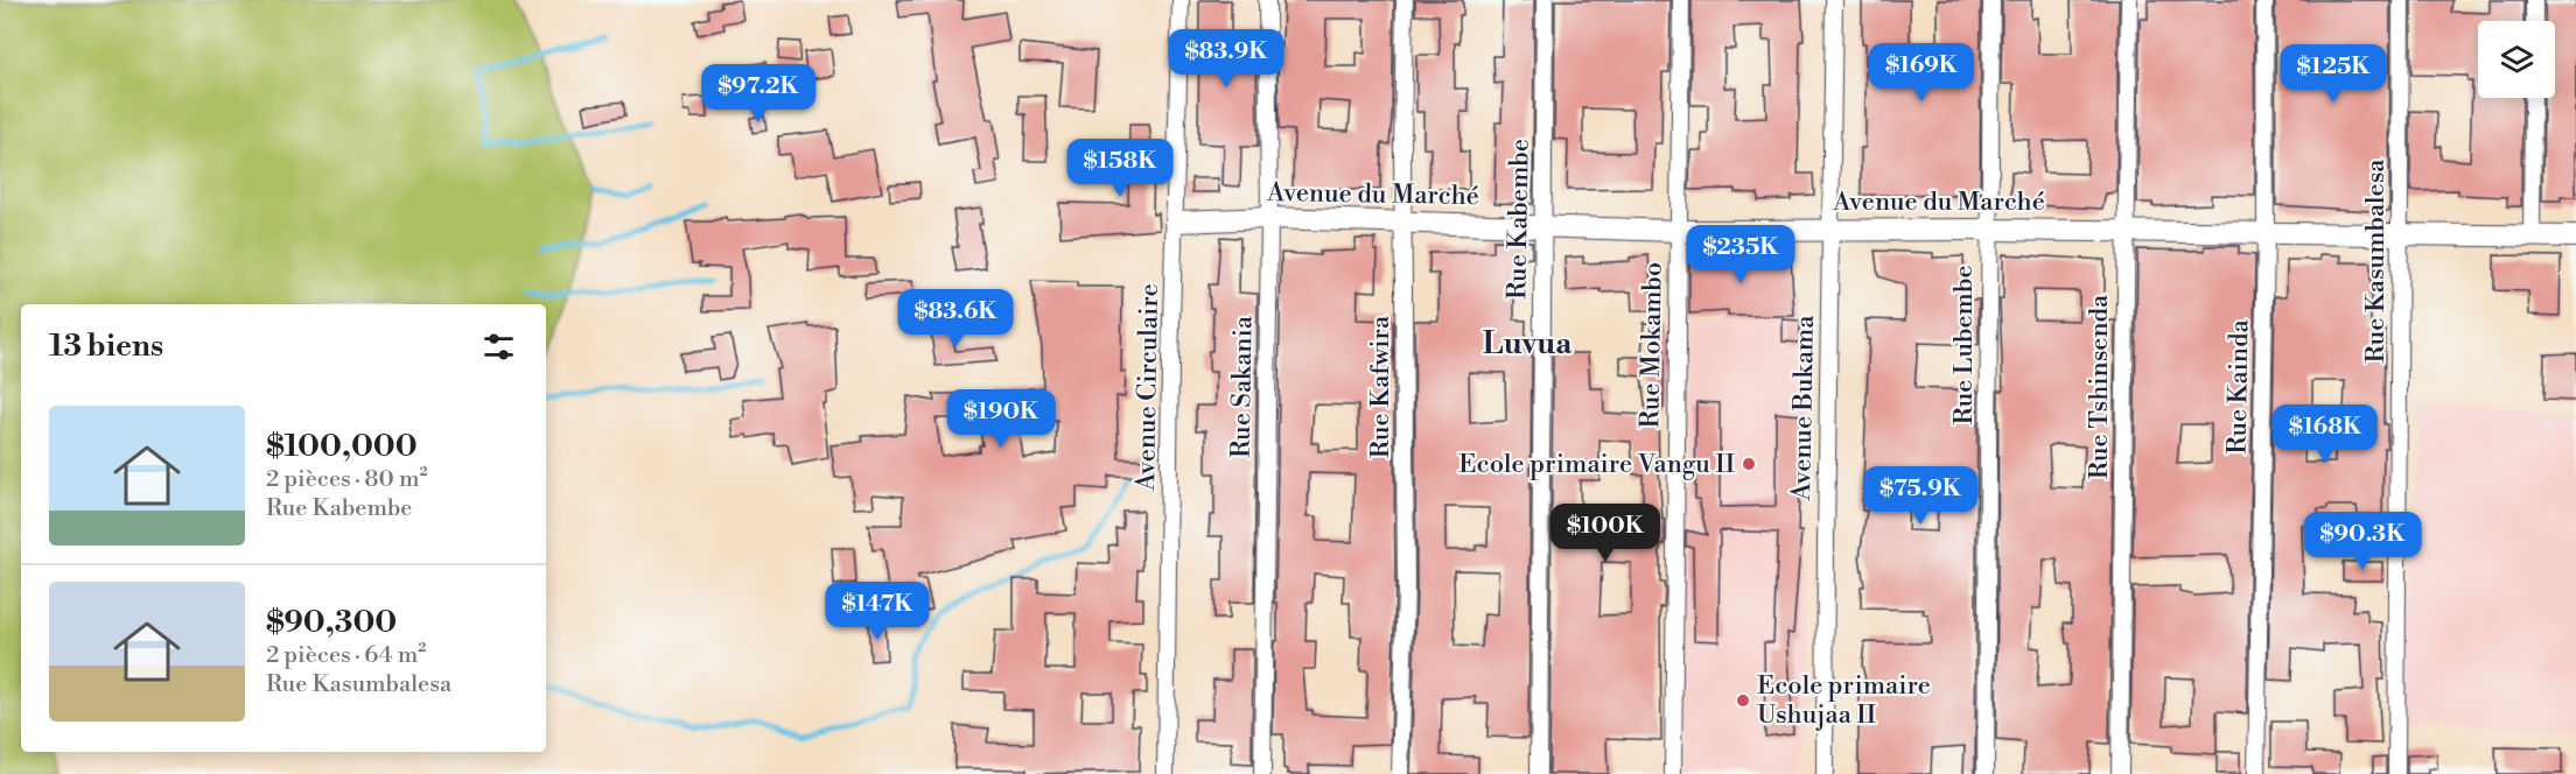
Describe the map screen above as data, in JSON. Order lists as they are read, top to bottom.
{
  "streets": {
    "street": [
      "Avenue du Marché",
      "Rue Kabembe",
      "Rue Kasumbalesa",
      "Rue Mokambo",
      "Rue Lubembe",
      "Avenue Circulaire",
      "Rue Sakania",
      "Rue Kafwira",
      "Rue Tshinsenda",
      "Rue Kainda",
      "Avenue Bukama"
    ]
  },
  "crossings": [
    ["Avenue du Marché", "Rue Kabembe"],
    ["Avenue du Marché", "Rue Kasumbalesa"],
    ["Avenue du Marché", "Rue Mokambo"],
    ["Avenue du Marché", "Rue Lubembe"],
    ["Avenue du Marché", "Avenue Circulaire"],
    ["Avenue du Marché", "Rue Sakania"],
    ["Avenue du Marché", "Rue Kafwira"],
    ["Avenue du Marché", "Rue Tshinsenda"],
    ["Avenue du Marché", "Rue Kainda"],
    ["Avenue du Marché", "Avenue Bukama"]
  ],
  "districts": ["Luvua"],
  "places": ["Ecole primaire Vangu II", "Ecole primaire Ushujaa II"],
  "page": {
    "price": [
      "$83.9K",
      "$169K",
      "$125K",
      "$97.2K",
      "$158K",
      "$235K",
      "$83.6K",
      "$190K",
      "$168K",
      "$75.9K",
      "$100K",
      "$90.3K",
      "$147K"
    ],
    "heading": "13 biens",
    "list": [
      {
        "name": "$100,000",
        "note": "2 pièces · 80 m² · Rue Kabembe"
      },
      {
        "name": "$90,300",
        "note": "2 pièces · 64 m² · Rue Kasumbalesa"
      }
    ]
  }
}
